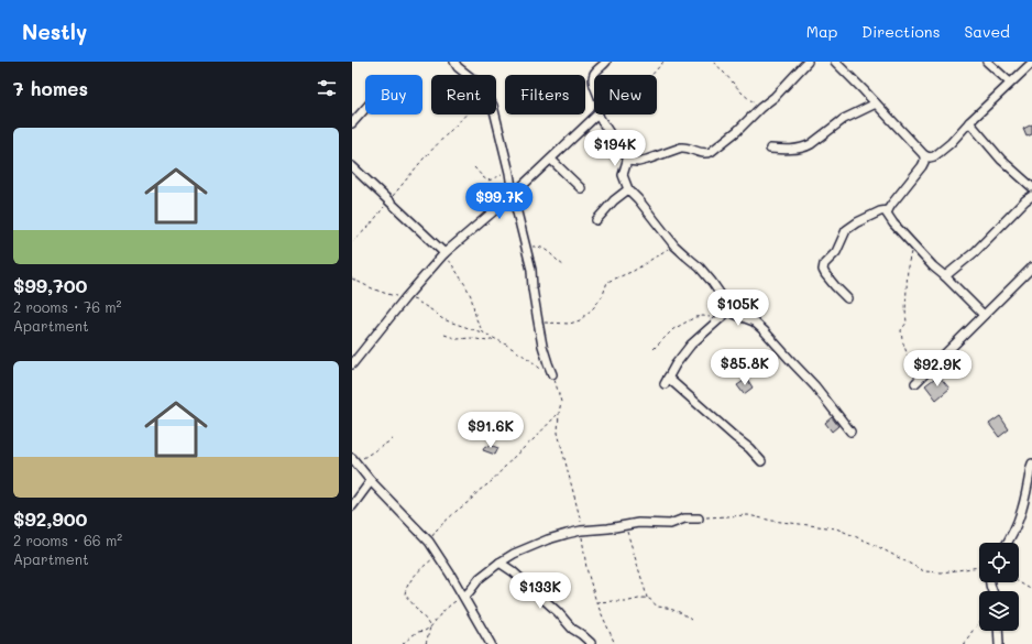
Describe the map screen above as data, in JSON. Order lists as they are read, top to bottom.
{
  "page": {
    "header": "Nestly",
    "nav": ["Map", "Directions", "Saved"],
    "heading": "7 homes",
    "chip": [
      "Buy",
      "Rent",
      "Filters",
      "New"
    ],
    "list": [
      {
        "name": "$99,700",
        "note": "2 rooms · 76 m² · Apartment"
      },
      {
        "name": "$92,900",
        "note": "2 rooms · 66 m² · Apartment"
      }
    ],
    "price": [
      "$194K",
      "$99.7K",
      "$105K",
      "$85.8K",
      "$92.9K",
      "$91.6K",
      "$133K"
    ]
  }
}
